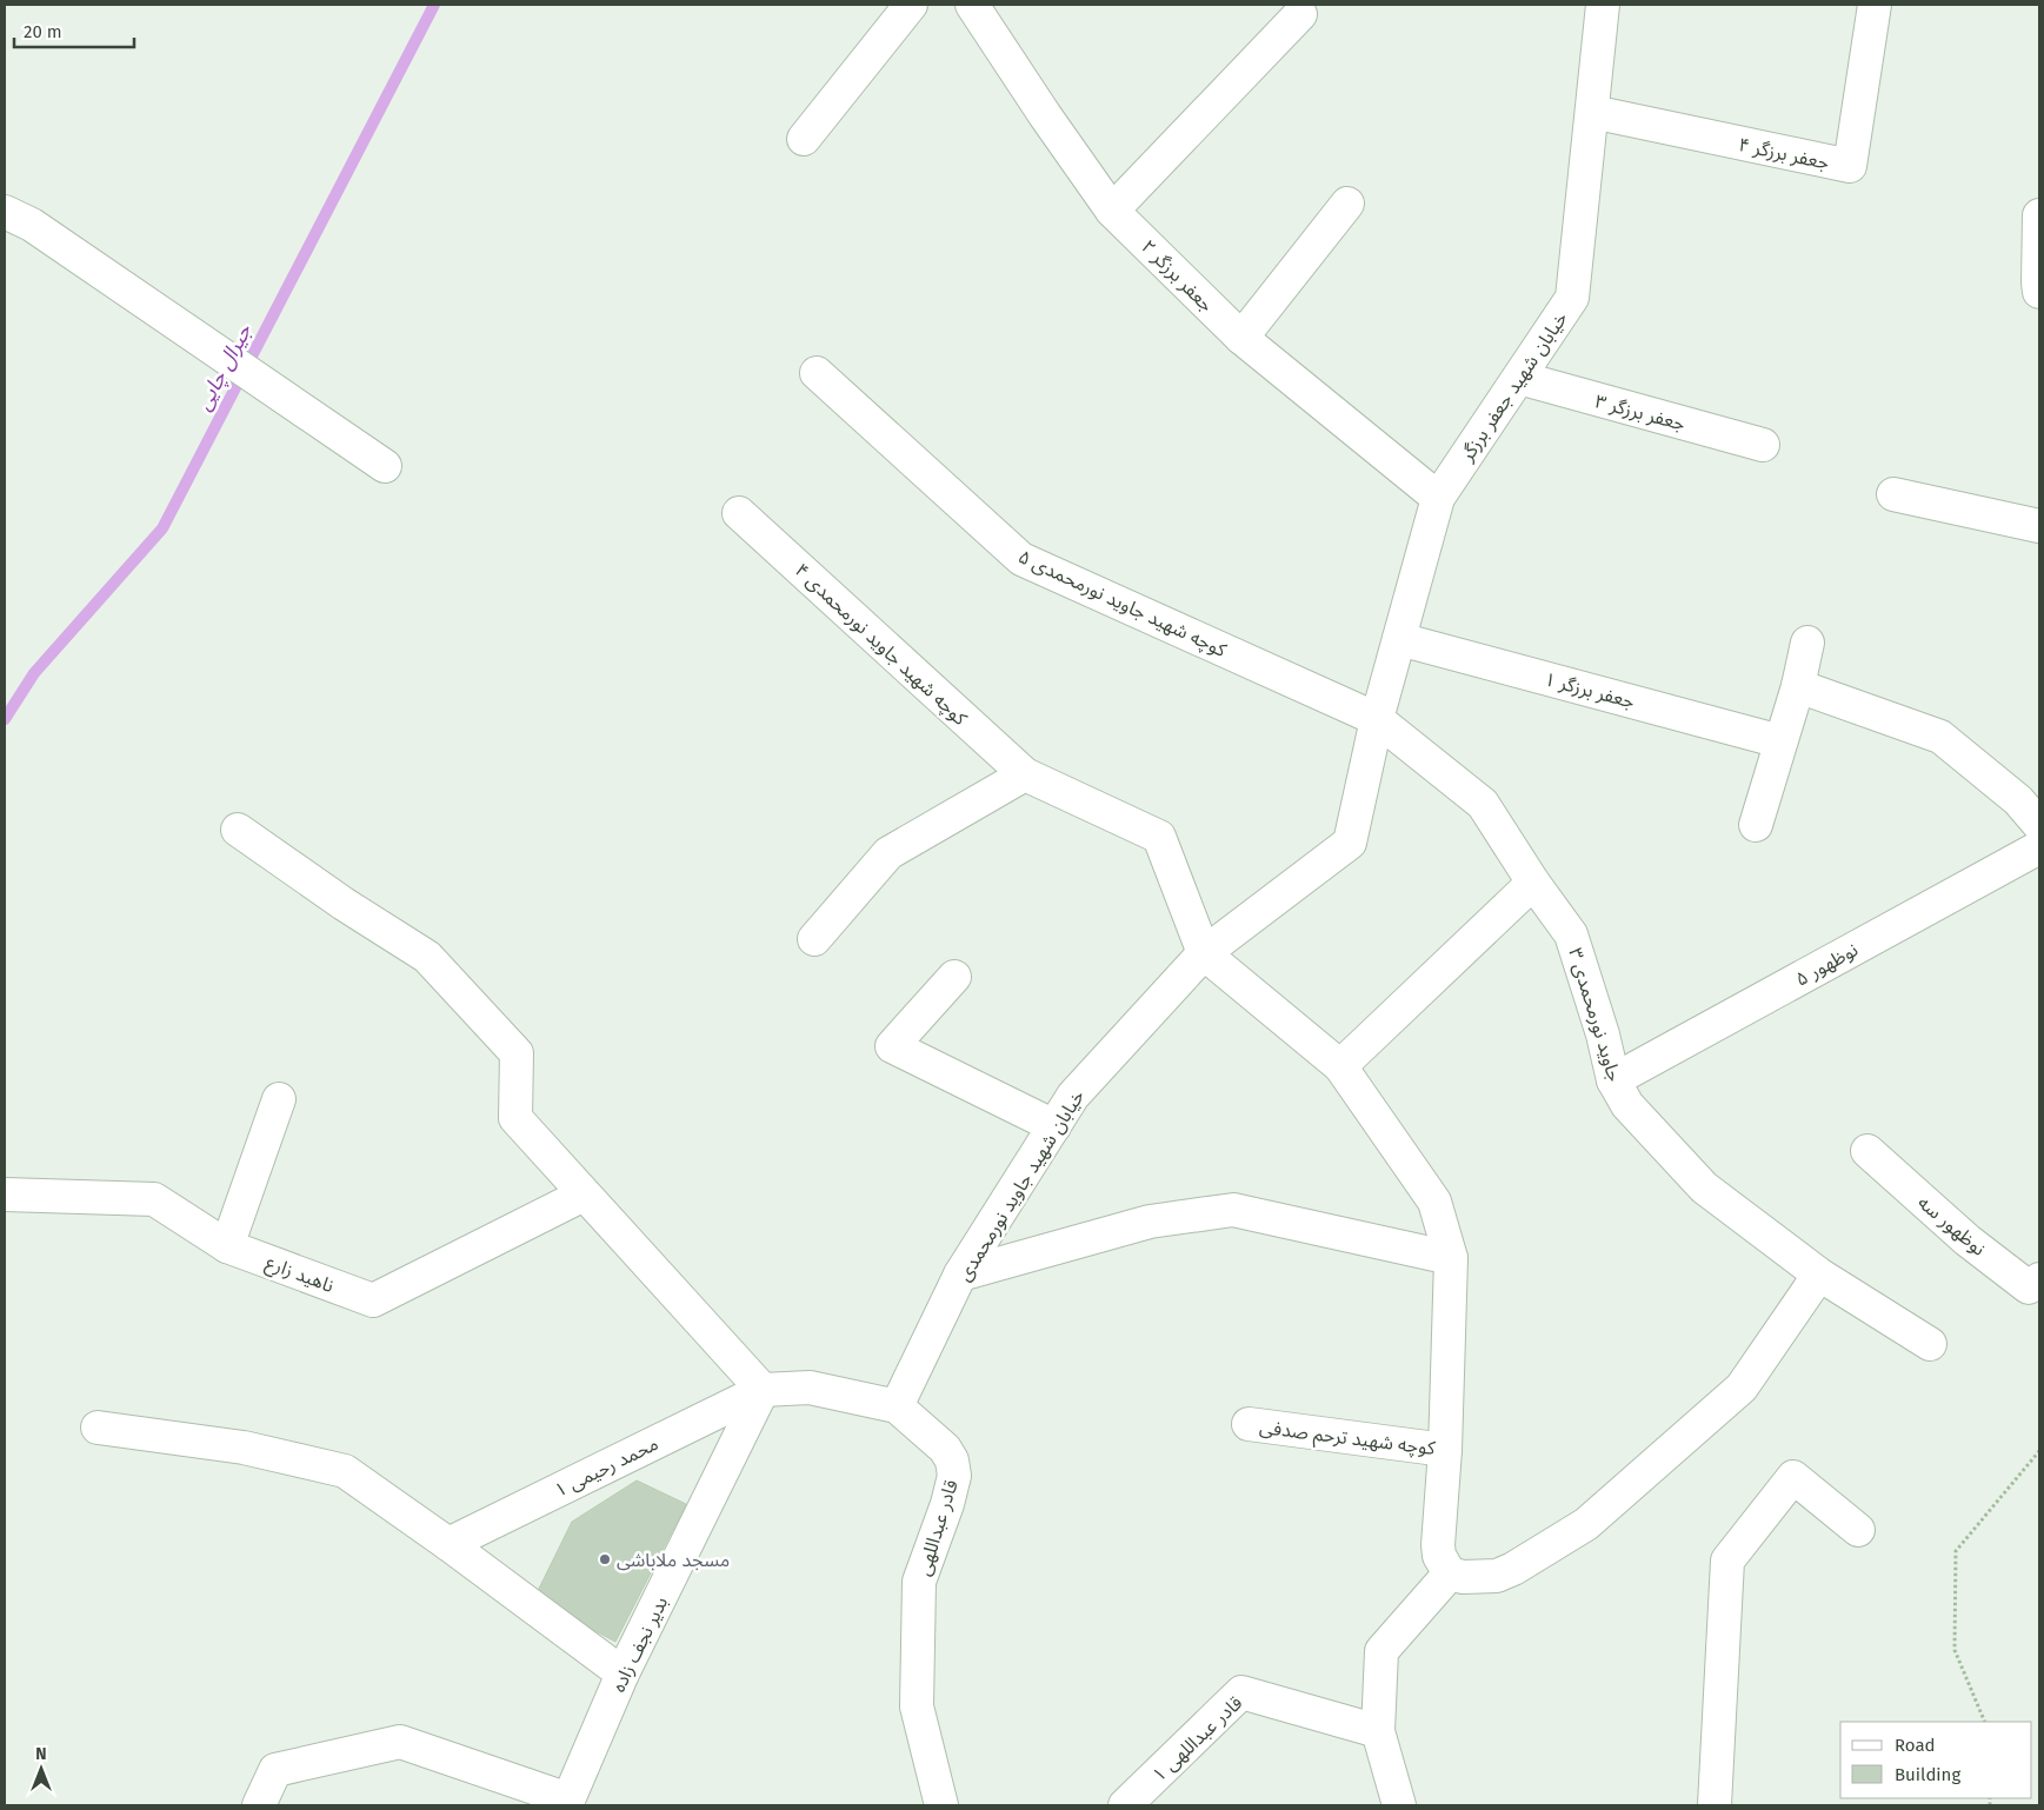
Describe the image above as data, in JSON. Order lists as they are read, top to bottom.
{
  "streets": {
    "street": [
      "جعفر برزگر ۴",
      "جعفر برزگر ۲",
      "خیابان شهید جعفر برزگر",
      "جعفر برزگر ۳",
      "کوچه شهید جاوید نورمحمدی ۵",
      "کوچه شهید جاوید نورمحمدی ۴",
      "جعفر برزگر ۱",
      "نوظهور ۵",
      "جاوید نورمحمدی ۳",
      "خیابان شهید جاوید نورمحمدی",
      "نوظهور سه",
      "ناهید زارع",
      "کوچه شهید ترحم صدفی",
      "محمد رحیمی ۱",
      "قادر عبداللهی",
      "بدیر نجف زاده",
      "قادر عبداللهی ۱"
    ]
  },
  "crossings": [
    ["جعفر برزگر ۴", "خیابان شهید جعفر برزگر"],
    ["جعفر برزگر ۲", "خیابان شهید جعفر برزگر"],
    ["خیابان شهید جعفر برزگر", "جعفر برزگر ۳"],
    ["خیابان شهید جعفر برزگر", "کوچه شهید جاوید نورمحمدی ۵"],
    ["خیابان شهید جعفر برزگر", "جعفر برزگر ۱"],
    ["خیابان شهید جعفر برزگر", "جاوید نورمحمدی ۳"],
    ["خیابان شهید جعفر برزگر", "خیابان شهید جاوید نورمحمدی"],
    ["کوچه شهید جاوید نورمحمدی ۵", "جاوید نورمحمدی ۳"],
    ["کوچه شهید جاوید نورمحمدی ۵", "خیابان شهید جاوید نورمحمدی"],
    ["کوچه شهید جاوید نورمحمدی ۴", "خیابان شهید جاوید نورمحمدی"],
    ["نوظهور ۵", "جاوید نورمحمدی ۳"],
    ["جاوید نورمحمدی ۳", "خیابان شهید جاوید نورمحمدی"],
    ["خیابان شهید جاوید نورمحمدی", "قادر عبداللهی"],
    ["محمد رحیمی ۱", "قادر عبداللهی"],
    ["محمد رحیمی ۱", "بدیر نجف زاده"],
    ["قادر عبداللهی", "بدیر نجف زاده"]
  ],
  "water": ["جیرال چایی"],
  "places": ["مسجد ملاباشی"],
  "legend": ["Road", "Building"],
  "scale_bar": "20 m",
  "north": "top"
}
